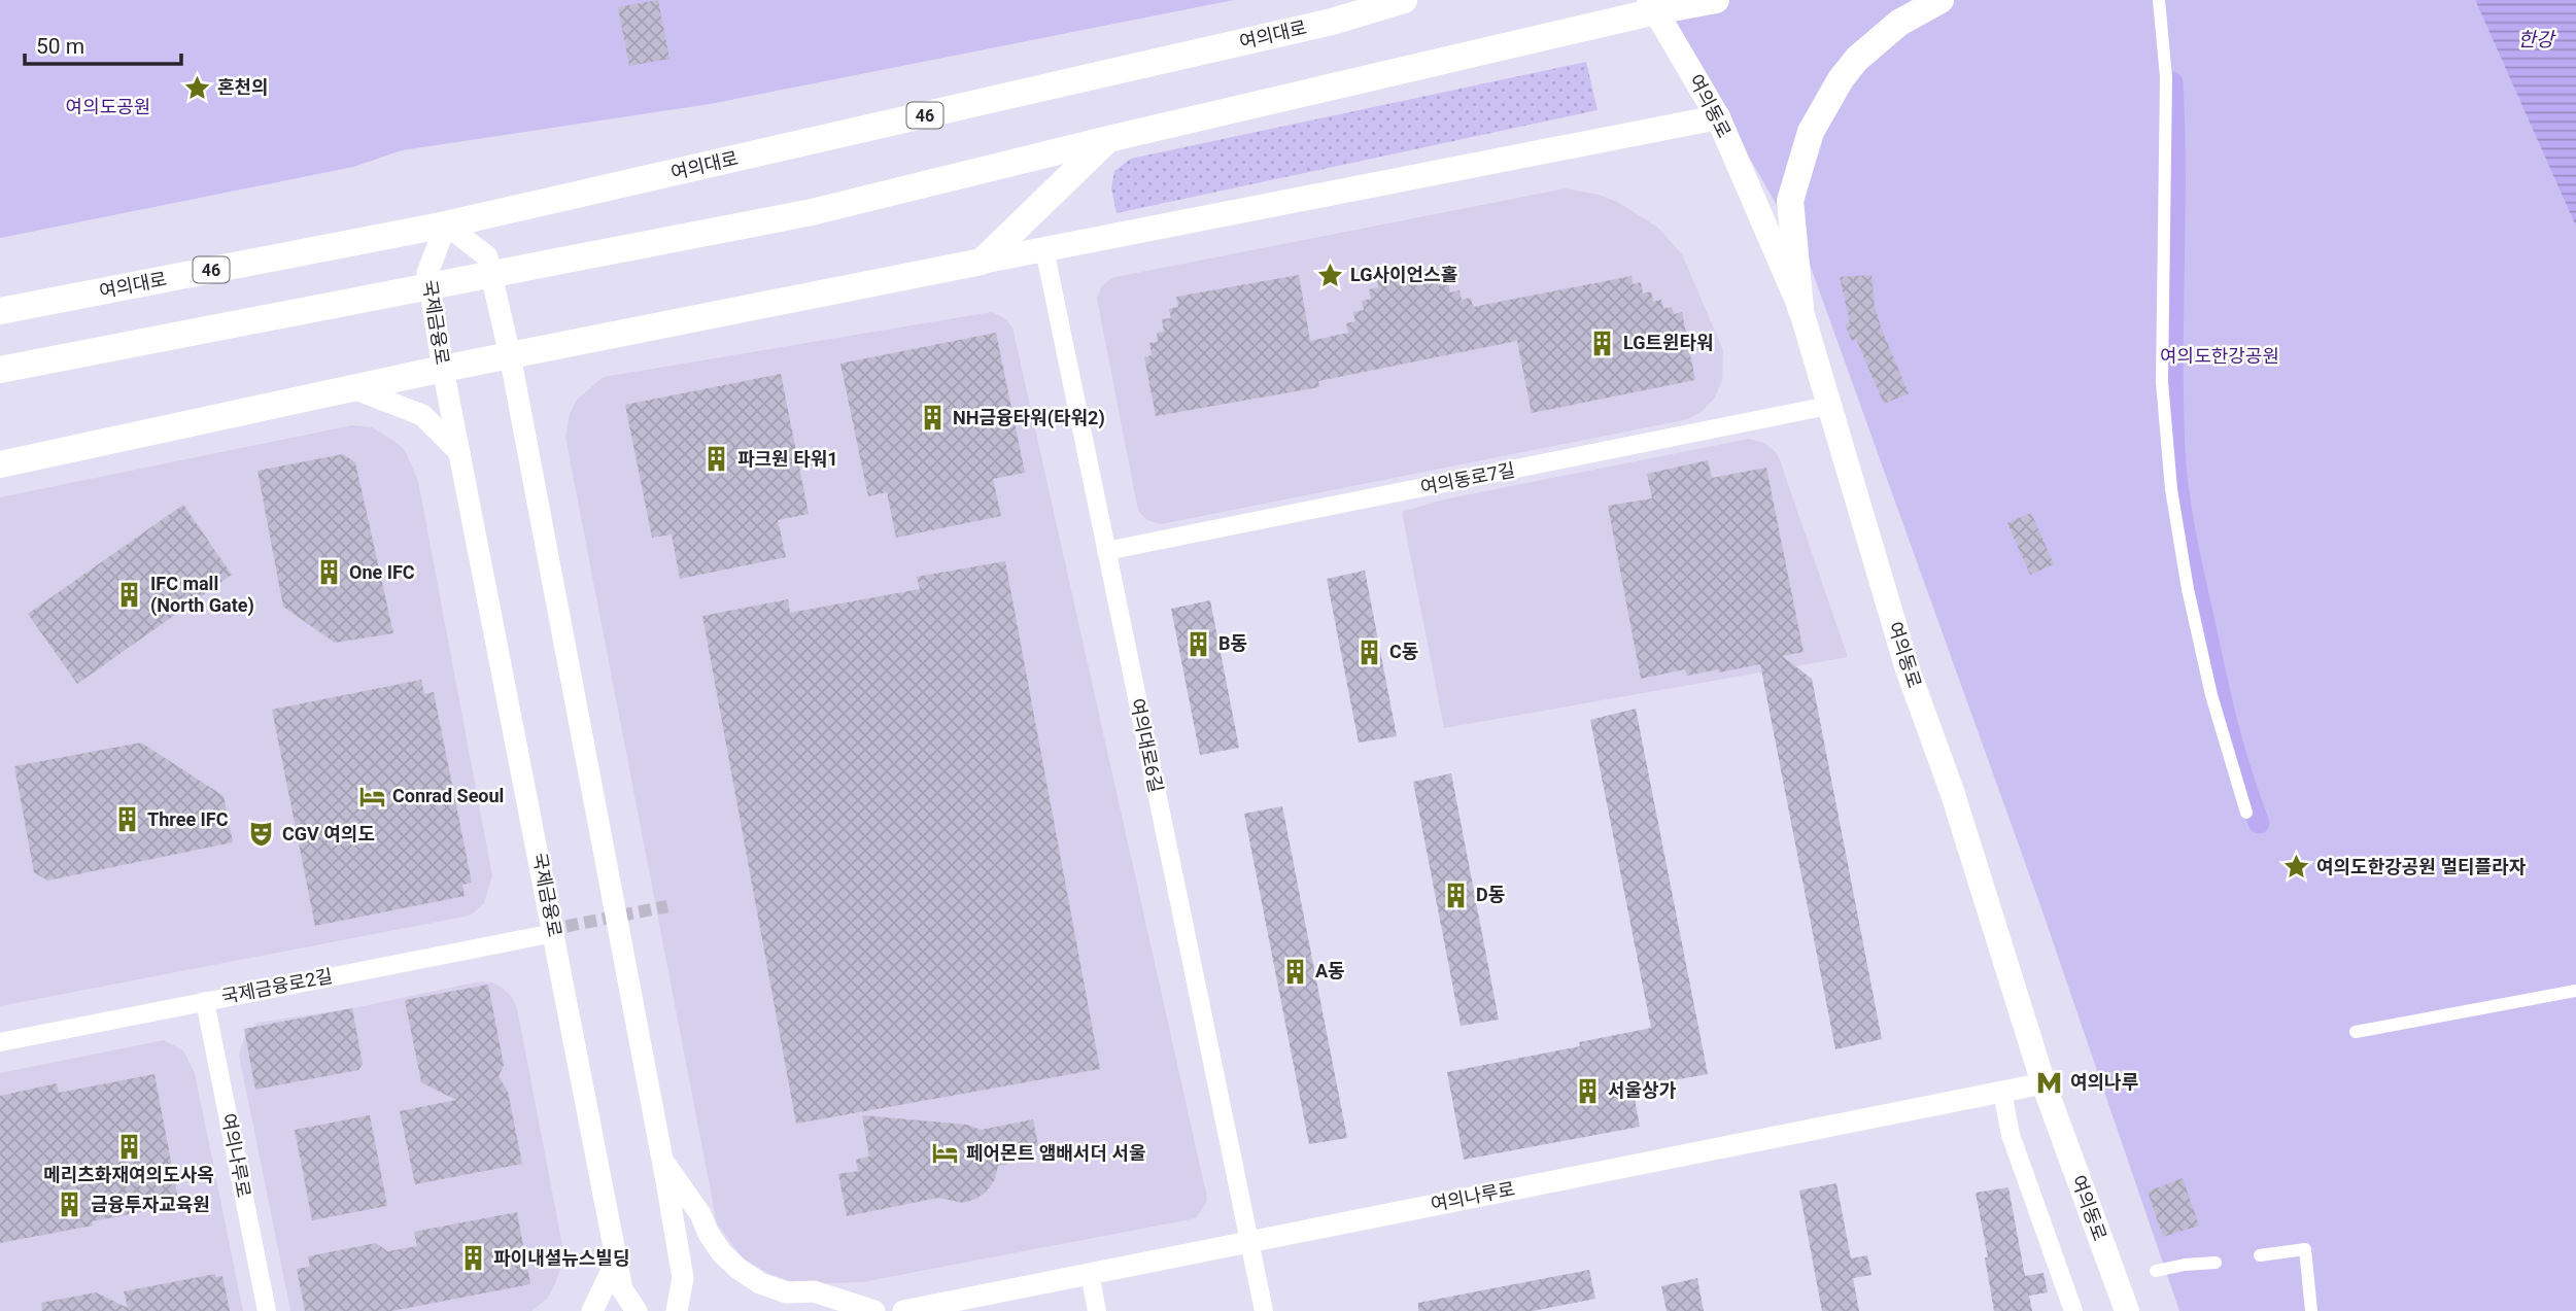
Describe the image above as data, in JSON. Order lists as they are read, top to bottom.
{
  "streets": {
    "main road": ["여의대로", "여의동로", "46"],
    "street": [
      "국제금융로",
      "여의동로7길",
      "여의대로6길",
      "국제금융로2길",
      "여의나루로"
    ]
  },
  "crossings": [
    ["여의대로", "국제금융로"],
    ["여의동로", "여의동로7길"],
    ["여의동로", "여의나루로"],
    ["국제금융로", "국제금융로2길"],
    ["여의동로7길", "여의대로6길"],
    ["여의대로6길", "여의나루로"],
    ["국제금융로2길", "여의나루로"]
  ],
  "water": ["한강"],
  "parks": ["여의도공원", "여의도한강공원"],
  "places": {
    "place": ["혼천의", "LG사이언스홀", "여의도한강공원 멀티플라자"],
    "building": [
      "LG트윈타워",
      "NH금융타워(타워2)",
      "파크원 타워1",
      "One IFC",
      "IFC mall (North Gate)",
      "B동",
      "C동",
      "Three IFC",
      "D동",
      "A동",
      "서울상가",
      "메리츠화재여의도사옥",
      "금융투자교육원",
      "파이내셜뉴스빌딩"
    ],
    "hotel": ["Conrad Seoul", "페어몬트 앰배서더 서울"],
    "theatre": ["CGV 여의도"],
    "metro station": ["여의나루"]
  },
  "scale_bar": "50 m"
}
